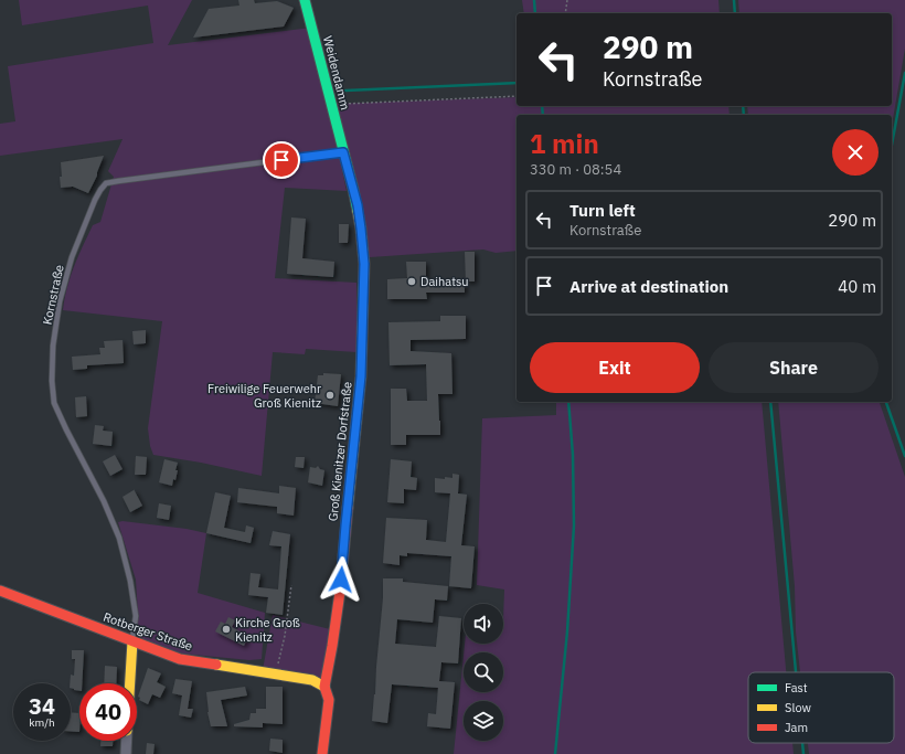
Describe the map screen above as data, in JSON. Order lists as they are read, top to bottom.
{
  "streets": {
    "street": ["Weidendamm", "Groß Kienitzer Dorfstraße", "Rotberger Straße"],
    "lane": ["Kornstraße"]
  },
  "crossings": [
    ["Weidendamm", "Kornstraße"],
    ["Weidendamm", "Groß Kienitzer Dorfstraße"],
    ["Kornstraße", "Groß Kienitzer Dorfstraße"],
    ["Kornstraße", "Rotberger Straße"],
    ["Groß Kienitzer Dorfstraße", "Rotberger Straße"]
  ],
  "places": ["Daihatsu", "Freiwilige Feuerwehr Groß Kienitz", "Kirche Groß Kienitz"],
  "legend": ["Fast", "Slow", "Jam"],
  "page": {
    "turn": ["290 m", "Kornstraße"],
    "heading": ["1 min", "330 m · 08:54"],
    "list": [
      {
        "name": "Turn left",
        "note": "Kornstraße",
        "value": "290 m"
      },
      {
        "name": "Arrive at destination",
        "value": "40 m"
      }
    ],
    "buttons": ["Exit", "Share"],
    "speed": "34 km/h",
    "limit": "40"
  }
}
